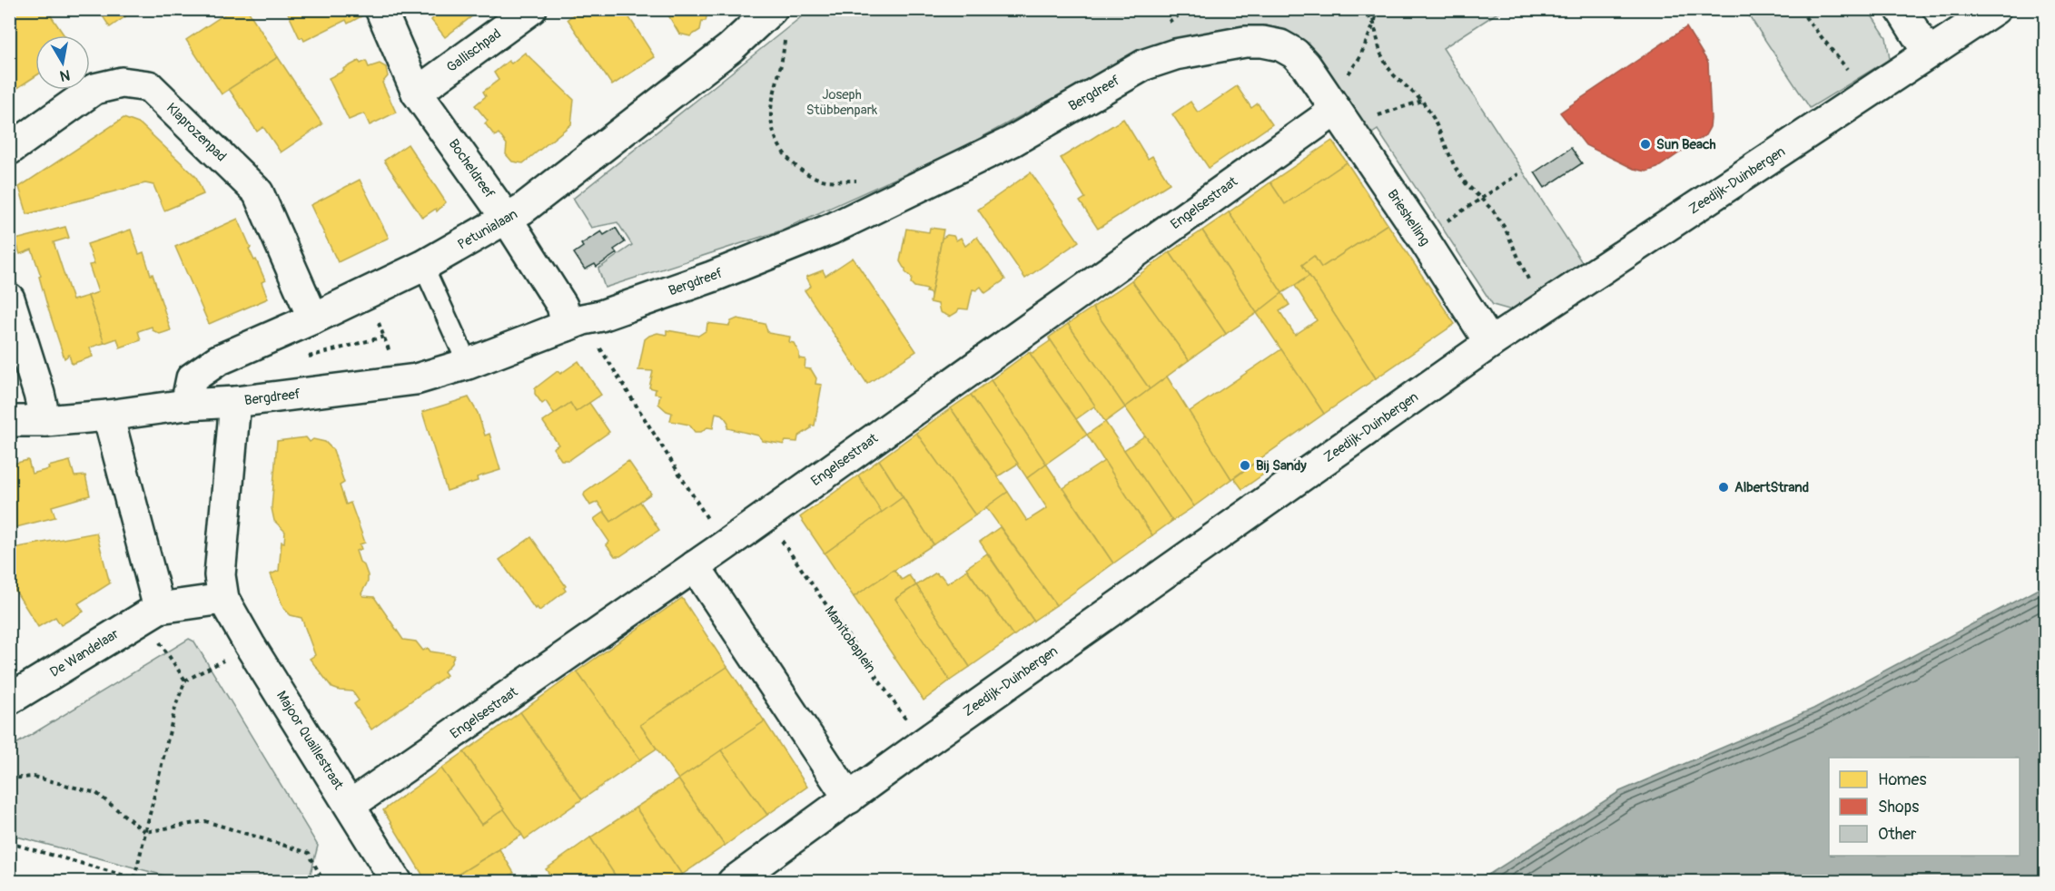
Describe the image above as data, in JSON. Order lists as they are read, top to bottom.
{
  "streets": {
    "street": [
      "Gallischpad",
      "Bergdreef",
      "Klaprozenpad",
      "Bocheldreef",
      "Zeedijk-Duinbergen",
      "Engelsestraat",
      "Brieshelling",
      "Petunialaan",
      "De Wandelaar",
      "Majoor Quaillestraat"
    ],
    "path": ["Manitobaplein"]
  },
  "crossings": [
    ["Gallischpad", "Bocheldreef"],
    ["Bergdreef", "Bocheldreef"],
    ["Bergdreef", "Engelsestraat"],
    ["Bergdreef", "Brieshelling"],
    ["Bergdreef", "Petunialaan"],
    ["Bergdreef", "Majoor Quaillestraat"],
    ["Klaprozenpad", "Petunialaan"],
    ["Bocheldreef", "Petunialaan"],
    ["Zeedijk-Duinbergen", "Brieshelling"],
    ["Zeedijk-Duinbergen", "Manitobaplein"],
    ["Engelsestraat", "Brieshelling"],
    ["Engelsestraat", "Manitobaplein"],
    ["Engelsestraat", "Majoor Quaillestraat"]
  ],
  "parks": ["Joseph Stübbenpark"],
  "places": ["Sun Beach", "Bij Sandy", "AlbertStrand"],
  "legend": ["Homes", "Shops", "Other"],
  "north": "bottom"
}
